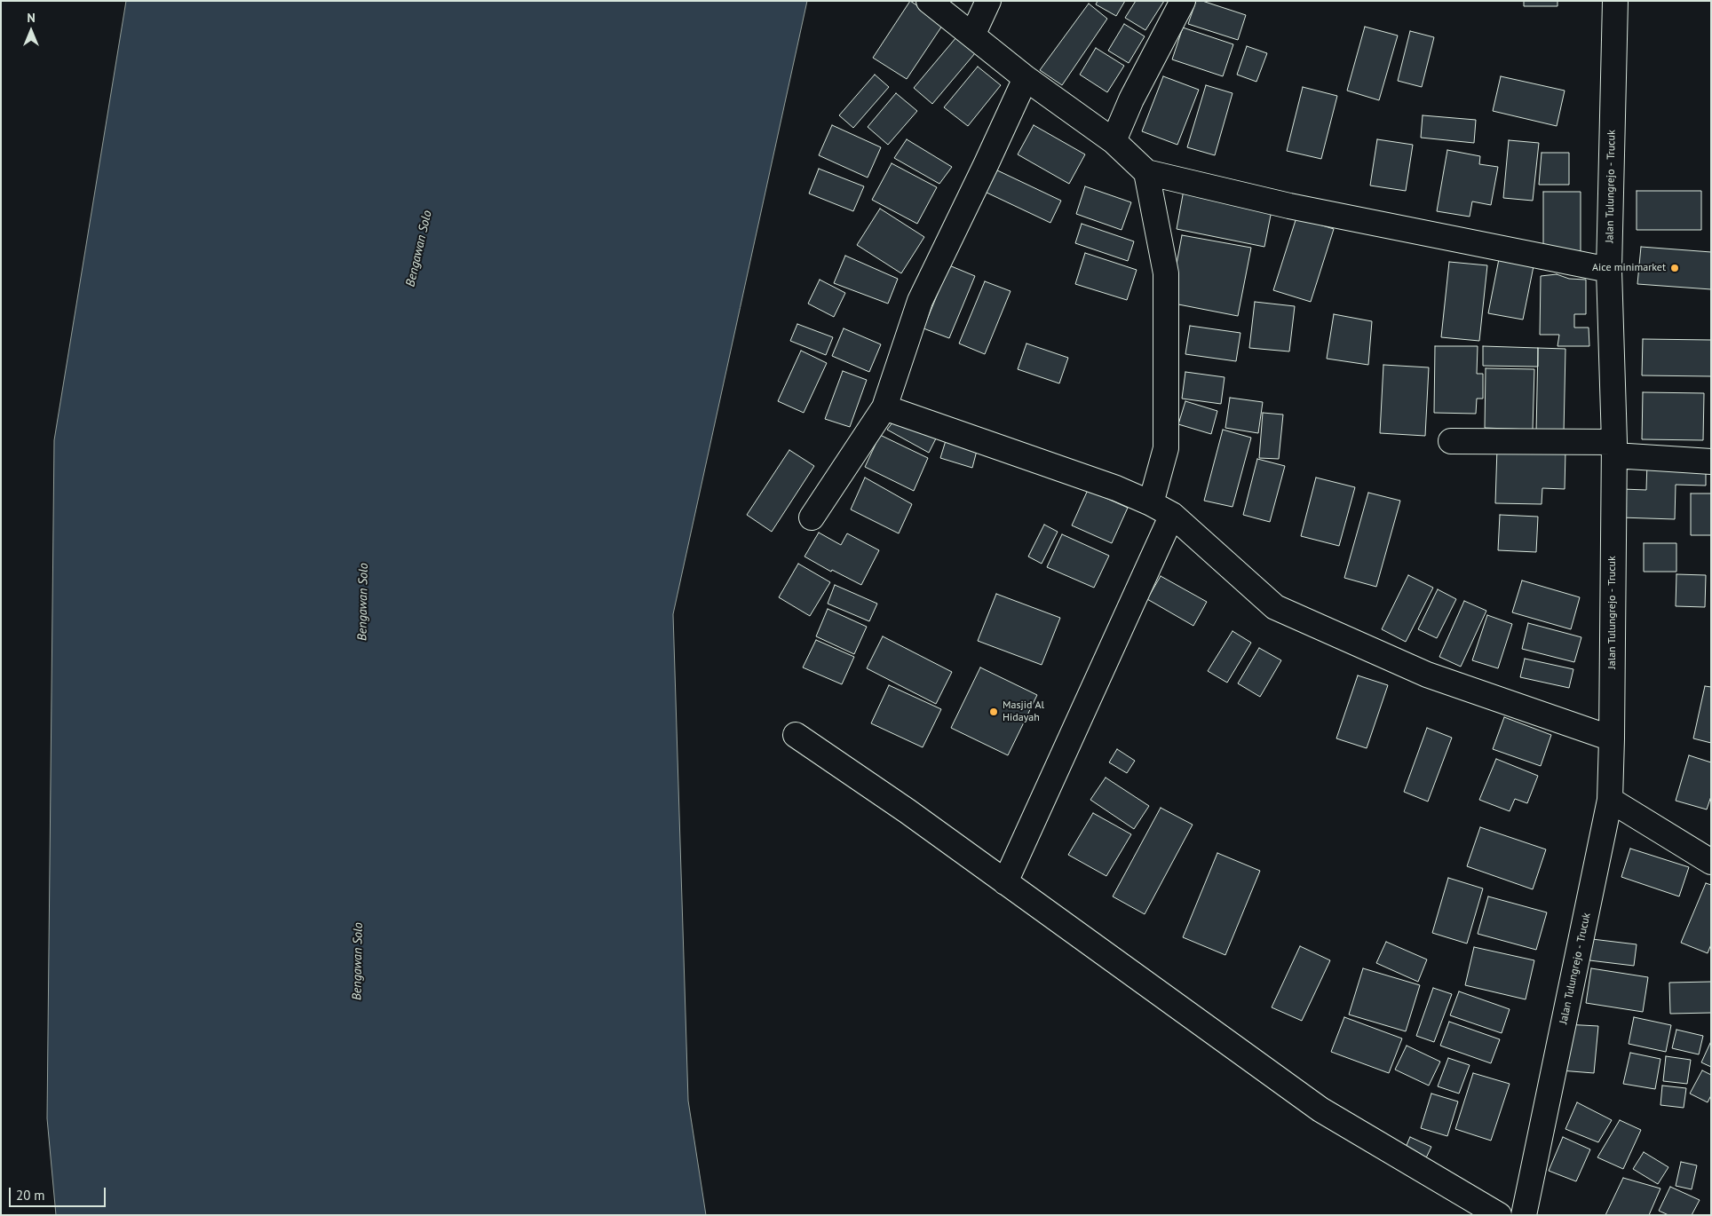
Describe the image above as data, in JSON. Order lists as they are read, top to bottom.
{
  "streets": {
    "street": ["Jalan Tulungrejo - Trucuk"]
  },
  "water": ["Bengawan Solo"],
  "places": ["Aice minimarket", "Masjid Al Hidayah"],
  "scale_bar": "20 m",
  "north": "top"
}
